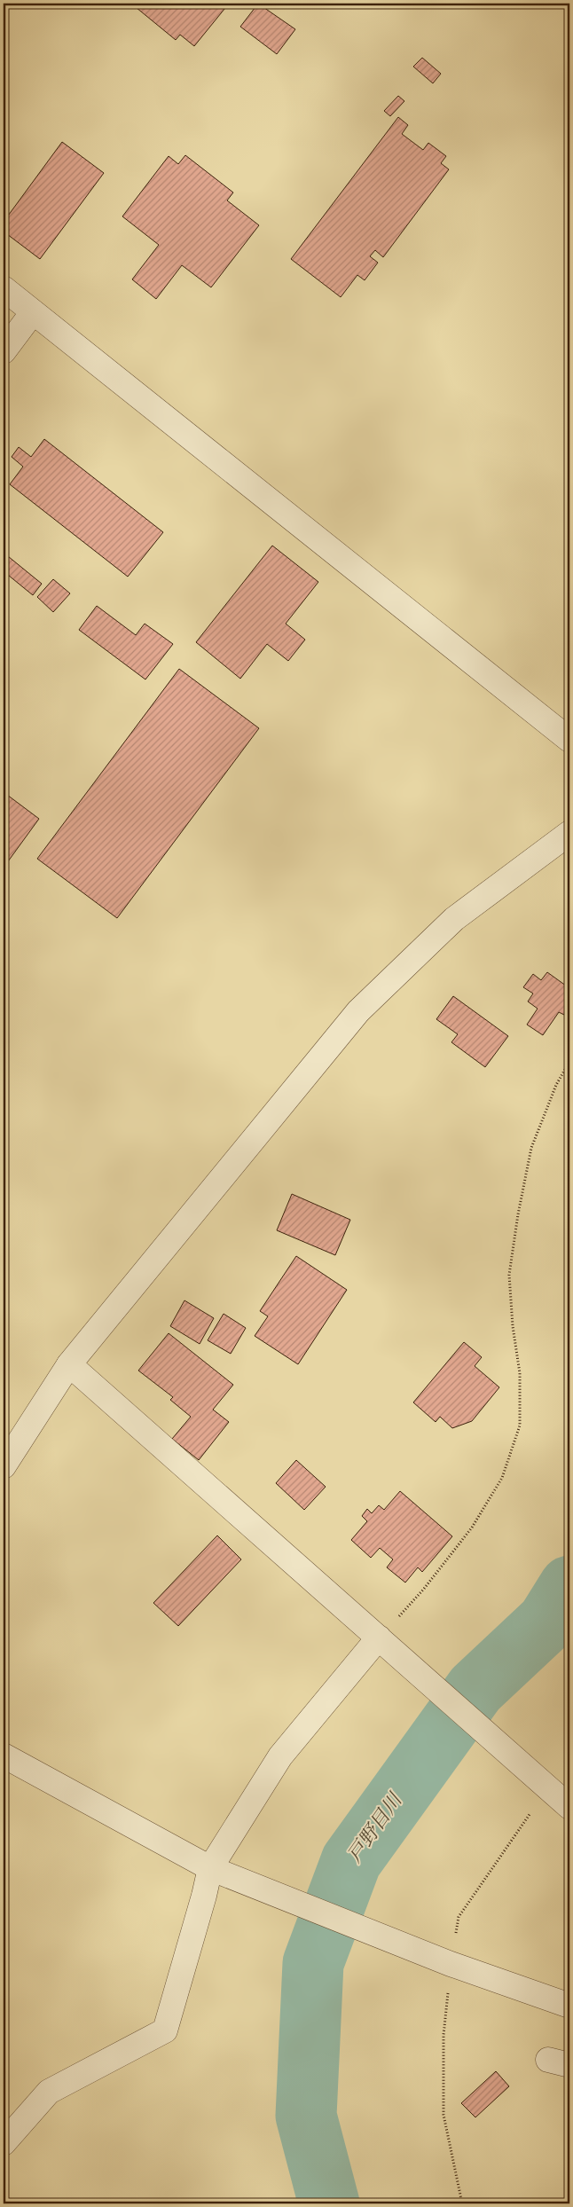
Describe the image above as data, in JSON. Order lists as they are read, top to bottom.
{
  "water": ["戸野目川"]
}
